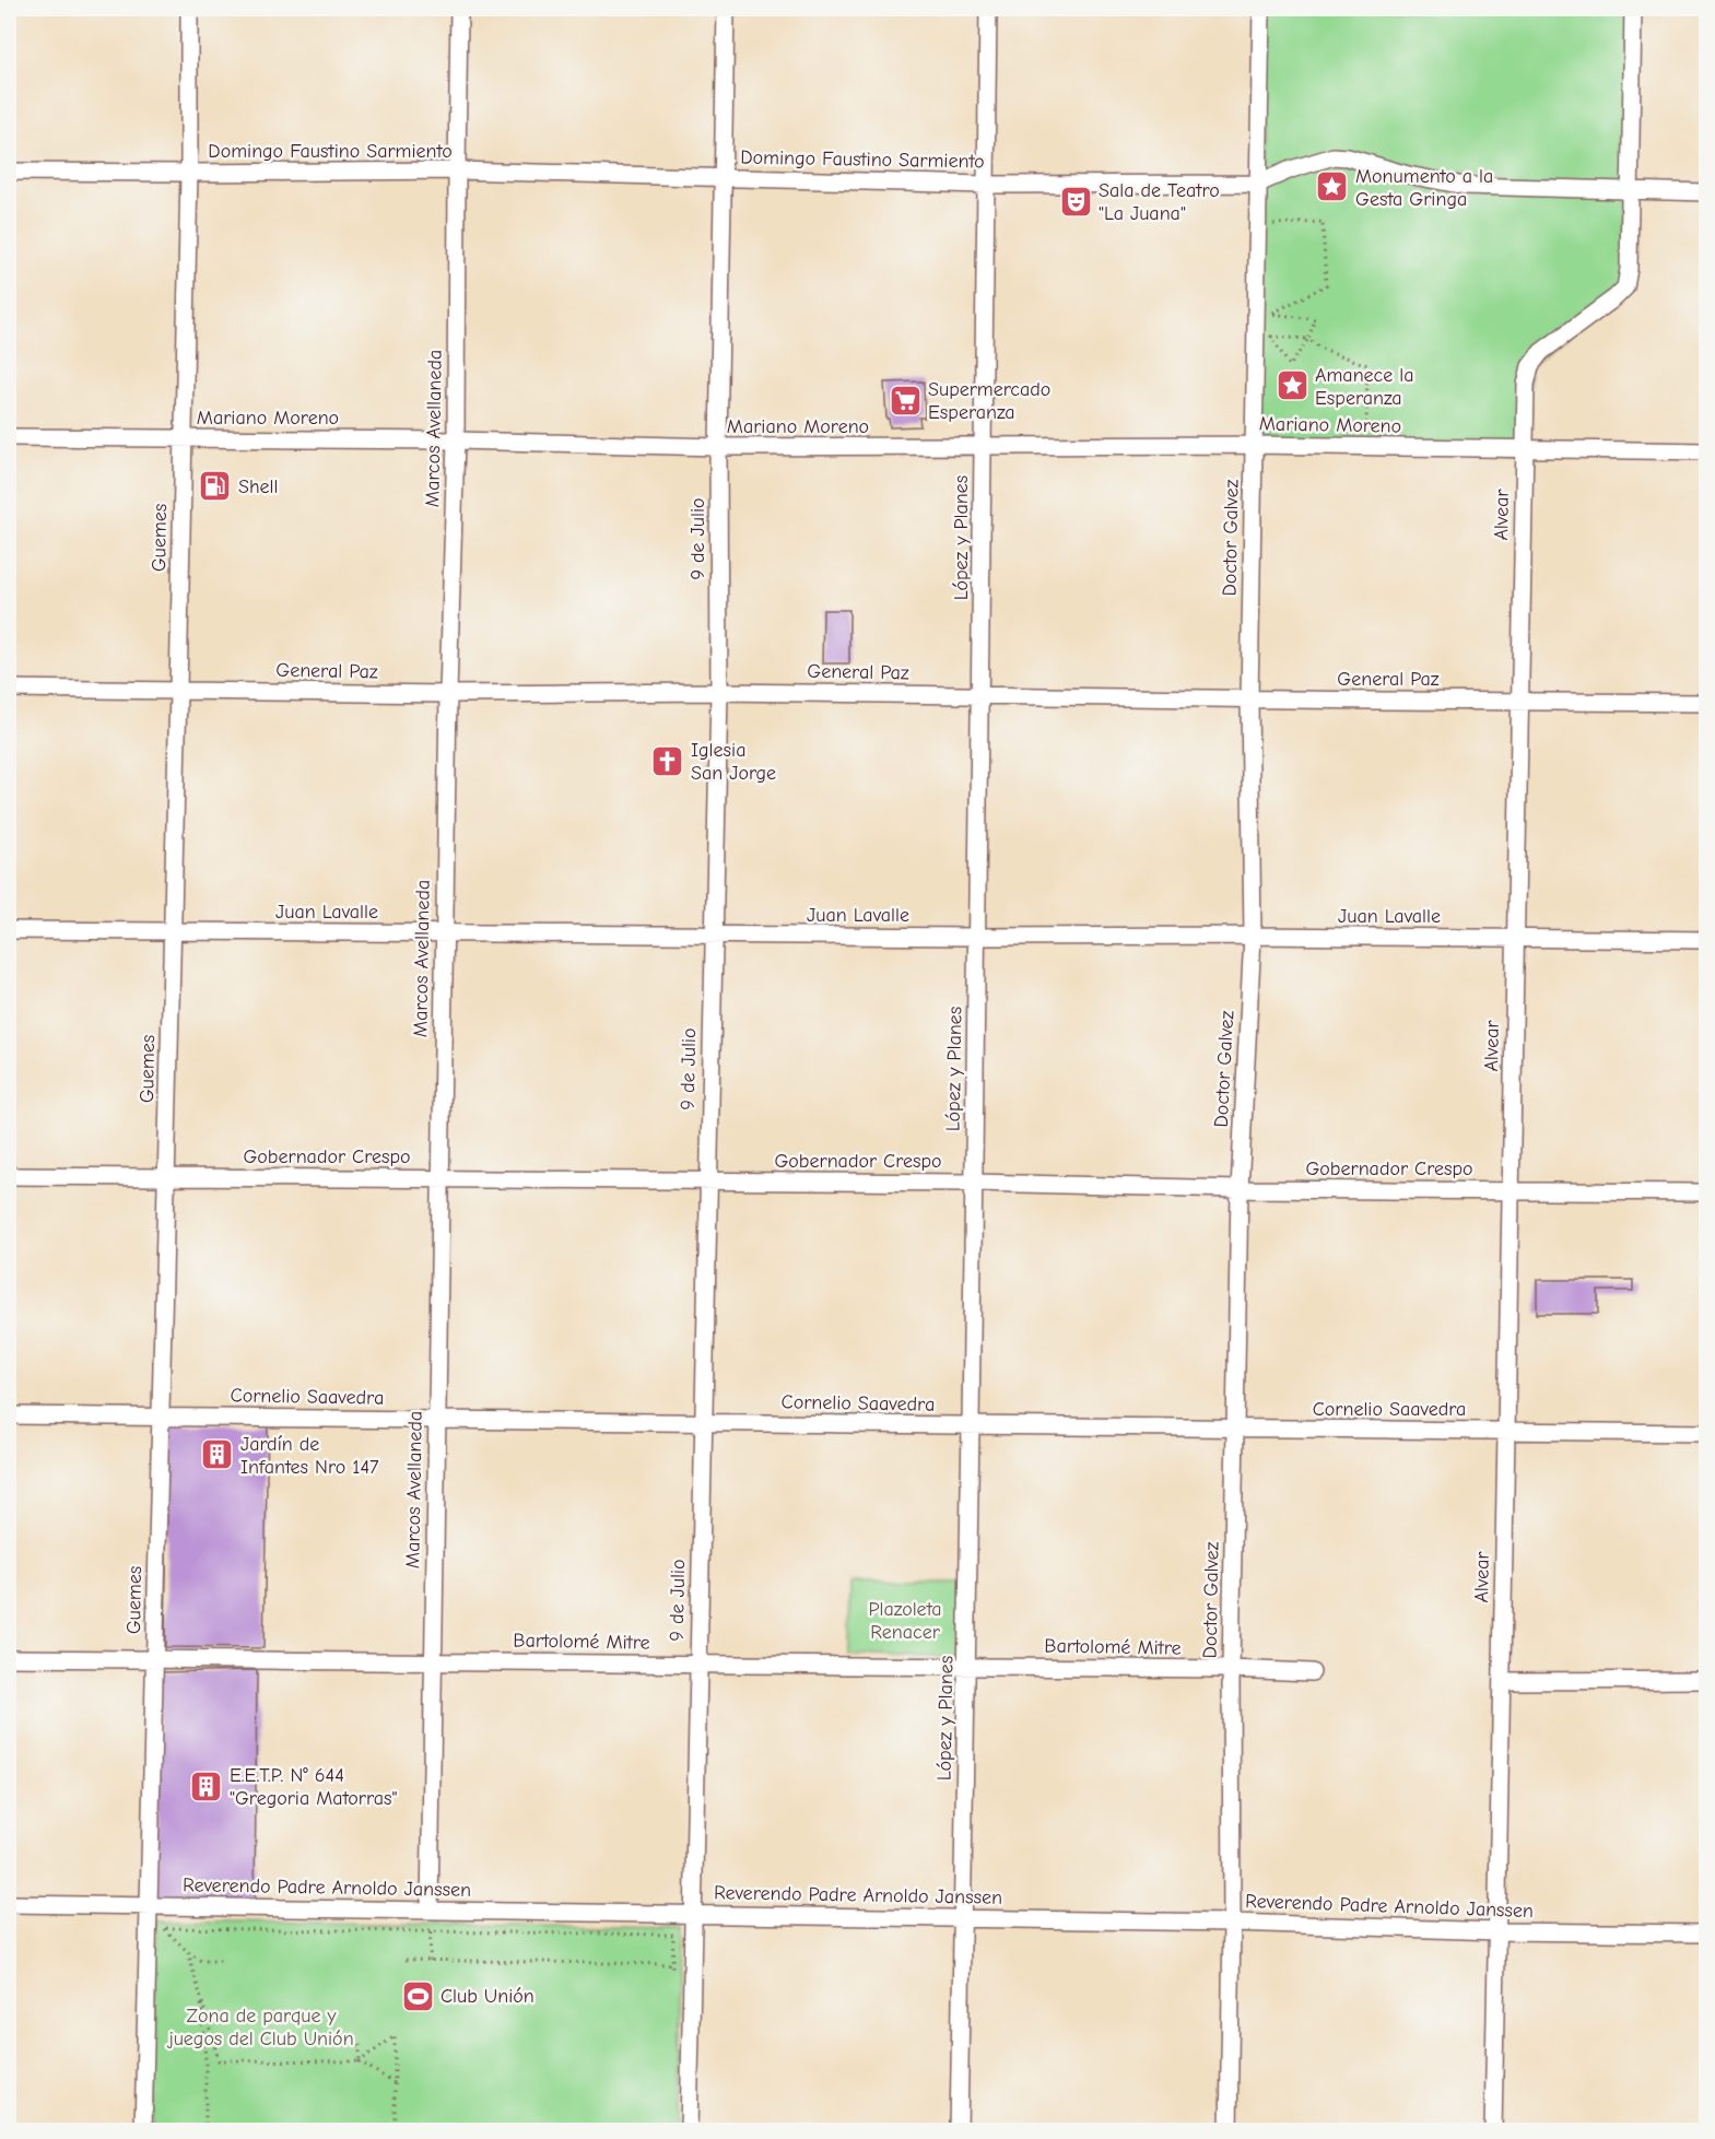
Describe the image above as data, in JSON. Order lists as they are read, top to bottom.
{
  "streets": {
    "street": [
      "Domingo Faustino Sarmiento",
      "Mariano Moreno",
      "Marcos Avellaneda",
      "Alvear",
      "Guemes",
      "López y Planes",
      "Doctor Galvez",
      "9 de Julio",
      "General Paz",
      "Juan Lavalle",
      "Gobernador Crespo",
      "Cornelio Saavedra",
      "Bartolomé Mitre",
      "Reverendo Padre Arnoldo Janssen"
    ]
  },
  "crossings": [
    ["Domingo Faustino Sarmiento", "Marcos Avellaneda"],
    ["Domingo Faustino Sarmiento", "Alvear"],
    ["Domingo Faustino Sarmiento", "Guemes"],
    ["Domingo Faustino Sarmiento", "López y Planes"],
    ["Domingo Faustino Sarmiento", "Doctor Galvez"],
    ["Domingo Faustino Sarmiento", "9 de Julio"],
    ["Mariano Moreno", "Marcos Avellaneda"],
    ["Mariano Moreno", "Alvear"],
    ["Mariano Moreno", "Guemes"],
    ["Mariano Moreno", "López y Planes"],
    ["Mariano Moreno", "Doctor Galvez"],
    ["Mariano Moreno", "9 de Julio"],
    ["Marcos Avellaneda", "General Paz"],
    ["Marcos Avellaneda", "Juan Lavalle"],
    ["Marcos Avellaneda", "Gobernador Crespo"],
    ["Marcos Avellaneda", "Cornelio Saavedra"],
    ["Marcos Avellaneda", "Bartolomé Mitre"],
    ["Marcos Avellaneda", "Reverendo Padre Arnoldo Janssen"],
    ["Alvear", "General Paz"],
    ["Alvear", "Juan Lavalle"],
    ["Alvear", "Gobernador Crespo"],
    ["Alvear", "Cornelio Saavedra"],
    ["Alvear", "Reverendo Padre Arnoldo Janssen"],
    ["Guemes", "General Paz"],
    ["Guemes", "Juan Lavalle"],
    ["Guemes", "Gobernador Crespo"],
    ["Guemes", "Cornelio Saavedra"],
    ["Guemes", "Bartolomé Mitre"],
    ["Guemes", "Reverendo Padre Arnoldo Janssen"],
    ["López y Planes", "General Paz"],
    ["López y Planes", "Juan Lavalle"],
    ["López y Planes", "Gobernador Crespo"],
    ["López y Planes", "Cornelio Saavedra"],
    ["López y Planes", "Bartolomé Mitre"],
    ["López y Planes", "Reverendo Padre Arnoldo Janssen"],
    ["Doctor Galvez", "General Paz"],
    ["Doctor Galvez", "Juan Lavalle"],
    ["Doctor Galvez", "Gobernador Crespo"],
    ["Doctor Galvez", "Cornelio Saavedra"],
    ["Doctor Galvez", "Bartolomé Mitre"],
    ["Doctor Galvez", "Reverendo Padre Arnoldo Janssen"],
    ["9 de Julio", "General Paz"],
    ["9 de Julio", "Juan Lavalle"],
    ["9 de Julio", "Gobernador Crespo"],
    ["9 de Julio", "Cornelio Saavedra"],
    ["9 de Julio", "Bartolomé Mitre"],
    ["9 de Julio", "Reverendo Padre Arnoldo Janssen"]
  ],
  "parks": ["Plazoleta Renacer", "Zona de parque y juegos del Club Unión"],
  "places": {
    "place": ["Monumento a la Gesta Gringa", "Amanece la Esperanza"],
    "theatre": ["Sala de Teatro \"La Juana\""],
    "supermarket": ["Supermercado Esperanza"],
    "fuel station": ["Shell"],
    "church": ["Iglesia San Jorge"],
    "building": ["Jardín de Infantes Nro 147", "E.E.T.P. N° 644 \"Gregoria Matorras\""],
    "sports": ["Club Unión"]
  }
}
